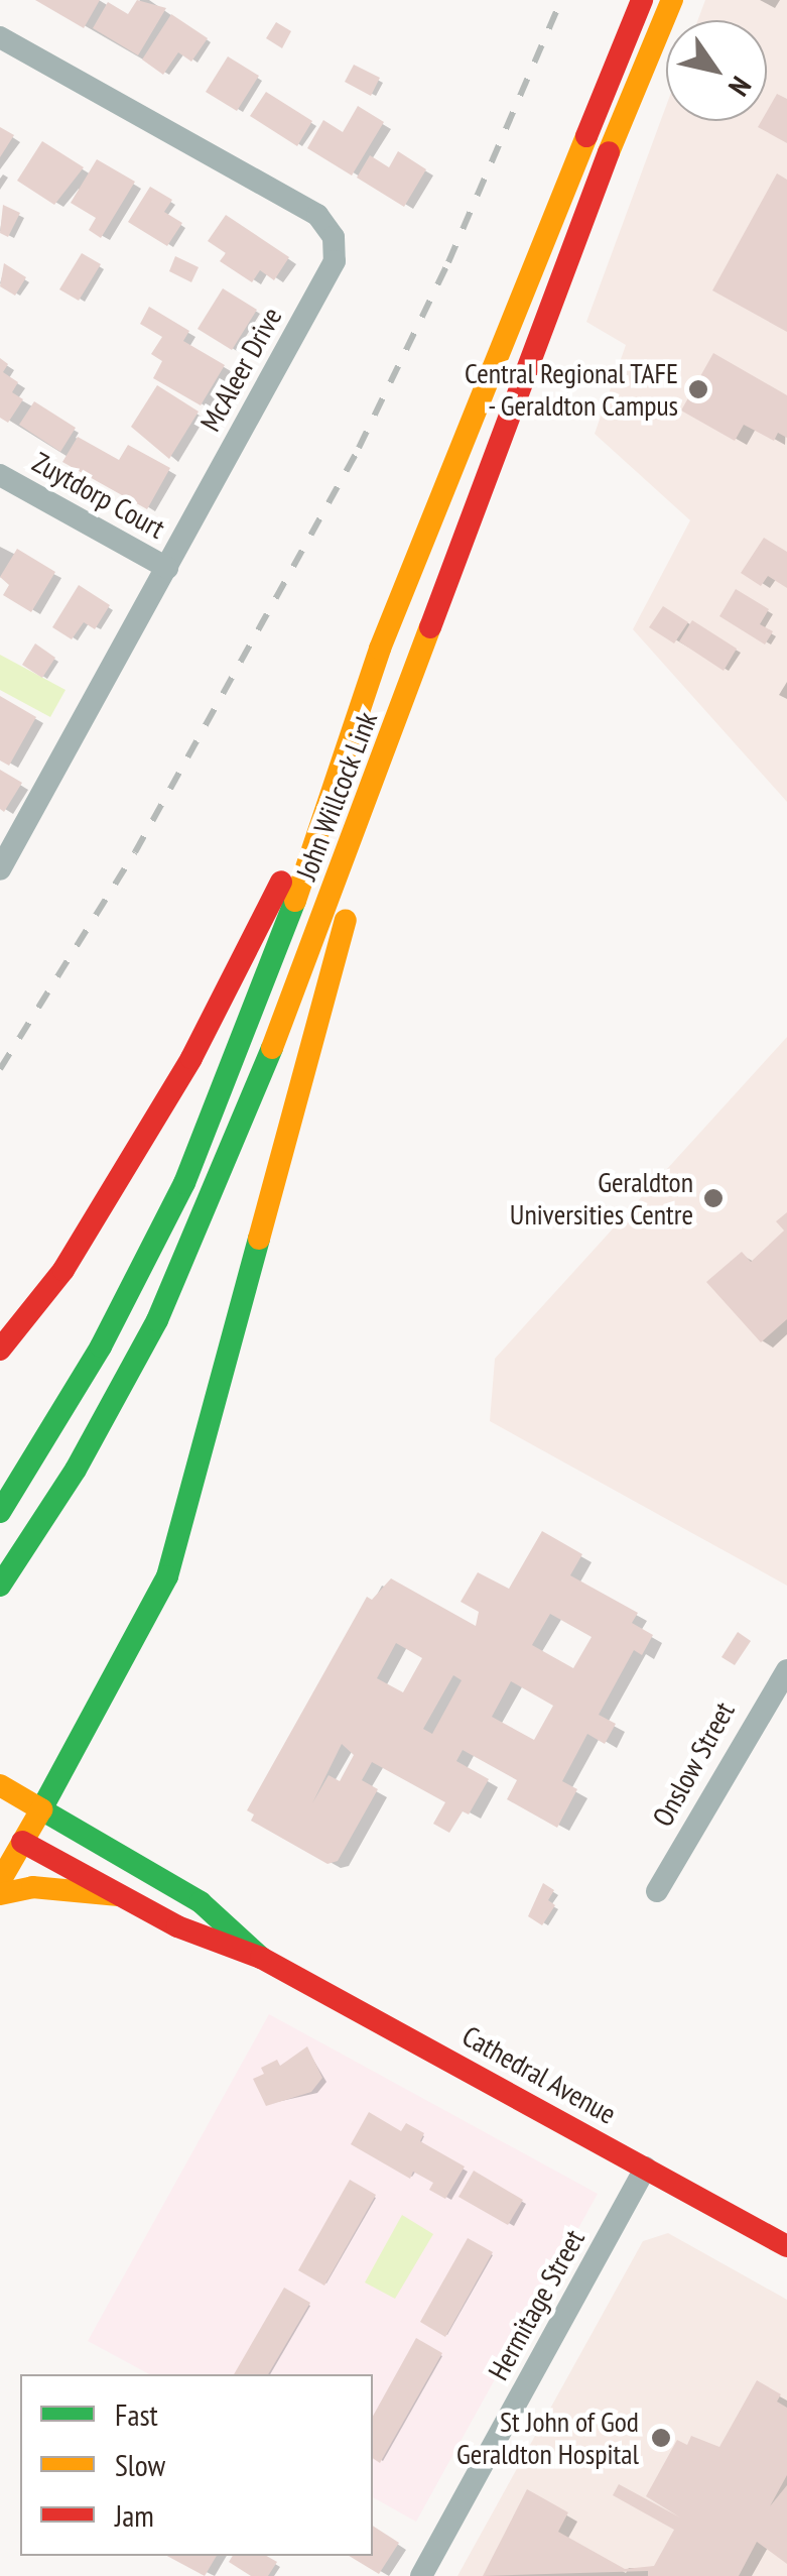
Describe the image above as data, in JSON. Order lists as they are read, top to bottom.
{
  "streets": {
    "main road": ["John Willcock Link", "Cathedral Avenue"],
    "street": [
      "McAleer Drive",
      "Zuytdorp Court",
      "Onslow Street",
      "Hermitage Street"
    ]
  },
  "crossings": [
    ["McAleer Drive", "Zuytdorp Court"],
    ["Cathedral Avenue", "Hermitage Street"]
  ],
  "places": ["Central Regional TAFE - Geraldton Campus", "Geraldton Universities Centre", "St John of God Geraldton Hospital"],
  "legend": ["Fast", "Slow", "Jam"],
  "north": "bottom right"
}
